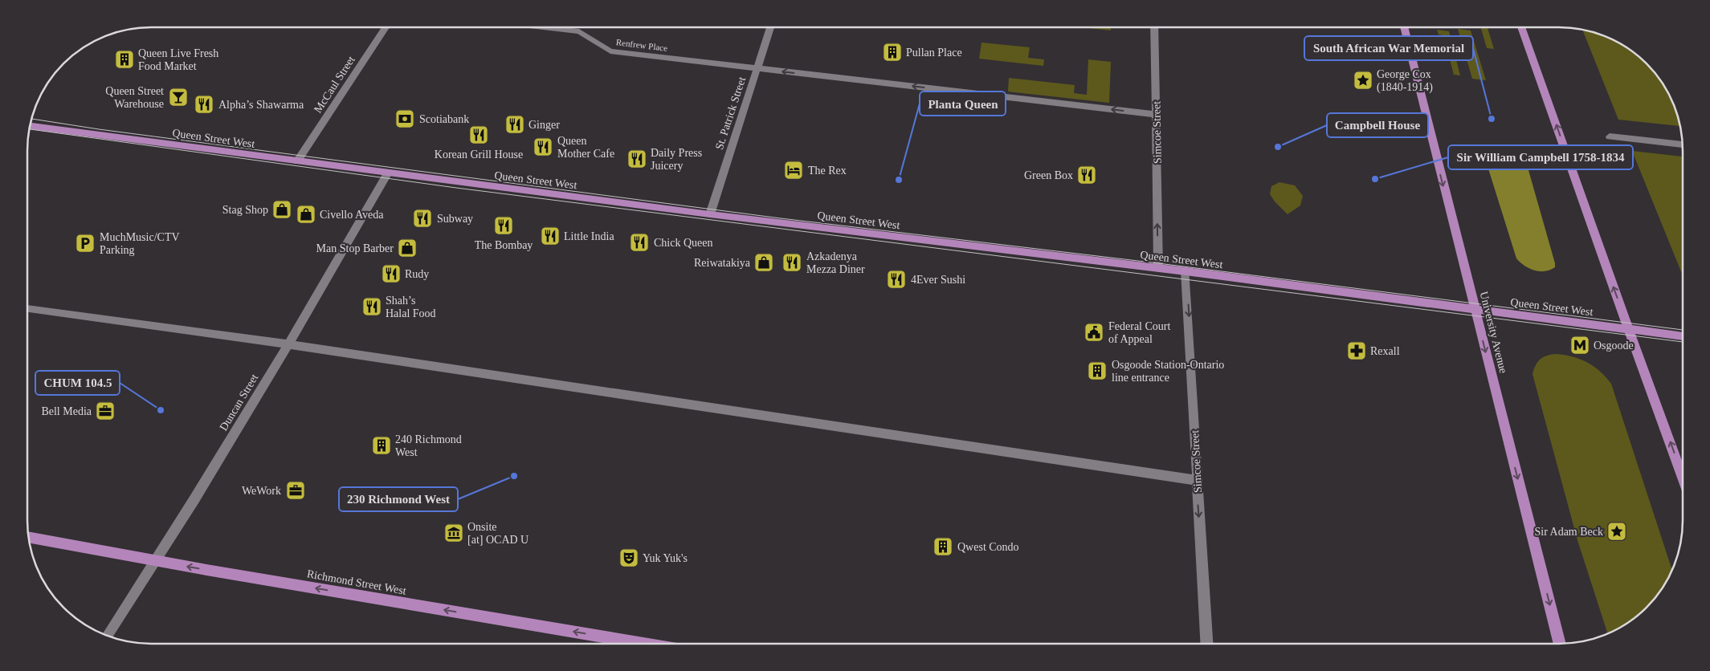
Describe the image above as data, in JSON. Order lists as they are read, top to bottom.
{
  "streets": {
    "main road": ["Queen Street West", "University Avenue", "Richmond Street West"],
    "street": [
      "Renfrew Place",
      "McCaul Street",
      "St. Patrick Street",
      "Simcoe Street",
      "Duncan Street"
    ]
  },
  "crossings": [
    ["Renfrew Place", "St. Patrick Street"],
    ["McCaul Street", "Queen Street West"],
    ["St. Patrick Street", "Queen Street West"],
    ["Simcoe Street", "Queen Street West"],
    ["Queen Street West", "University Avenue"],
    ["Queen Street West", "Duncan Street"],
    ["Duncan Street", "Richmond Street West"]
  ],
  "one_way": ["University Avenue", "Richmond Street West"],
  "places": {
    "building": [
      "Pullan Place",
      "Queen Live Fresh Food Market",
      "Osgoode Station-Ontario line entrance",
      "240 Richmond West",
      "Qwest Condo"
    ],
    "place": ["George Cox (1840-1914)", "Sir Adam Beck"],
    "bar": ["Queen Street Warehouse"],
    "restaurant": [
      "Alpha’s Shawarma",
      "Ginger",
      "Korean Grill House",
      "Queen Mother Cafe",
      "Daily Press Juicery",
      "Green Box",
      "Subway",
      "The Bombay",
      "Little India",
      "Chick Queen",
      "Azkadenya Mezza Diner",
      "Rudy",
      "4Ever Sushi",
      "Shah’s Halal Food"
    ],
    "bank": ["Scotiabank"],
    "other": [
      "South African War Memorial",
      "Campbell House",
      "Sir William Campbell 1758-1834",
      "Planta Queen",
      "CHUM 104.5",
      "230 Richmond West"
    ],
    "hotel": ["The Rex"],
    "shop": [
      "Stag Shop",
      "Civello Aveda",
      "Man Stop Barber",
      "Reiwatakiya"
    ],
    "parking": ["MuchMusic/CTV Parking"],
    "public building": ["Federal Court of Appeal"],
    "metro station": ["Osgoode"],
    "pharmacy": ["Rexall"],
    "office": ["Bell Media", "WeWork"],
    "museum": ["Onsite [at] OCAD U"],
    "theatre": ["Yuk Yuk's"]
  }
}
